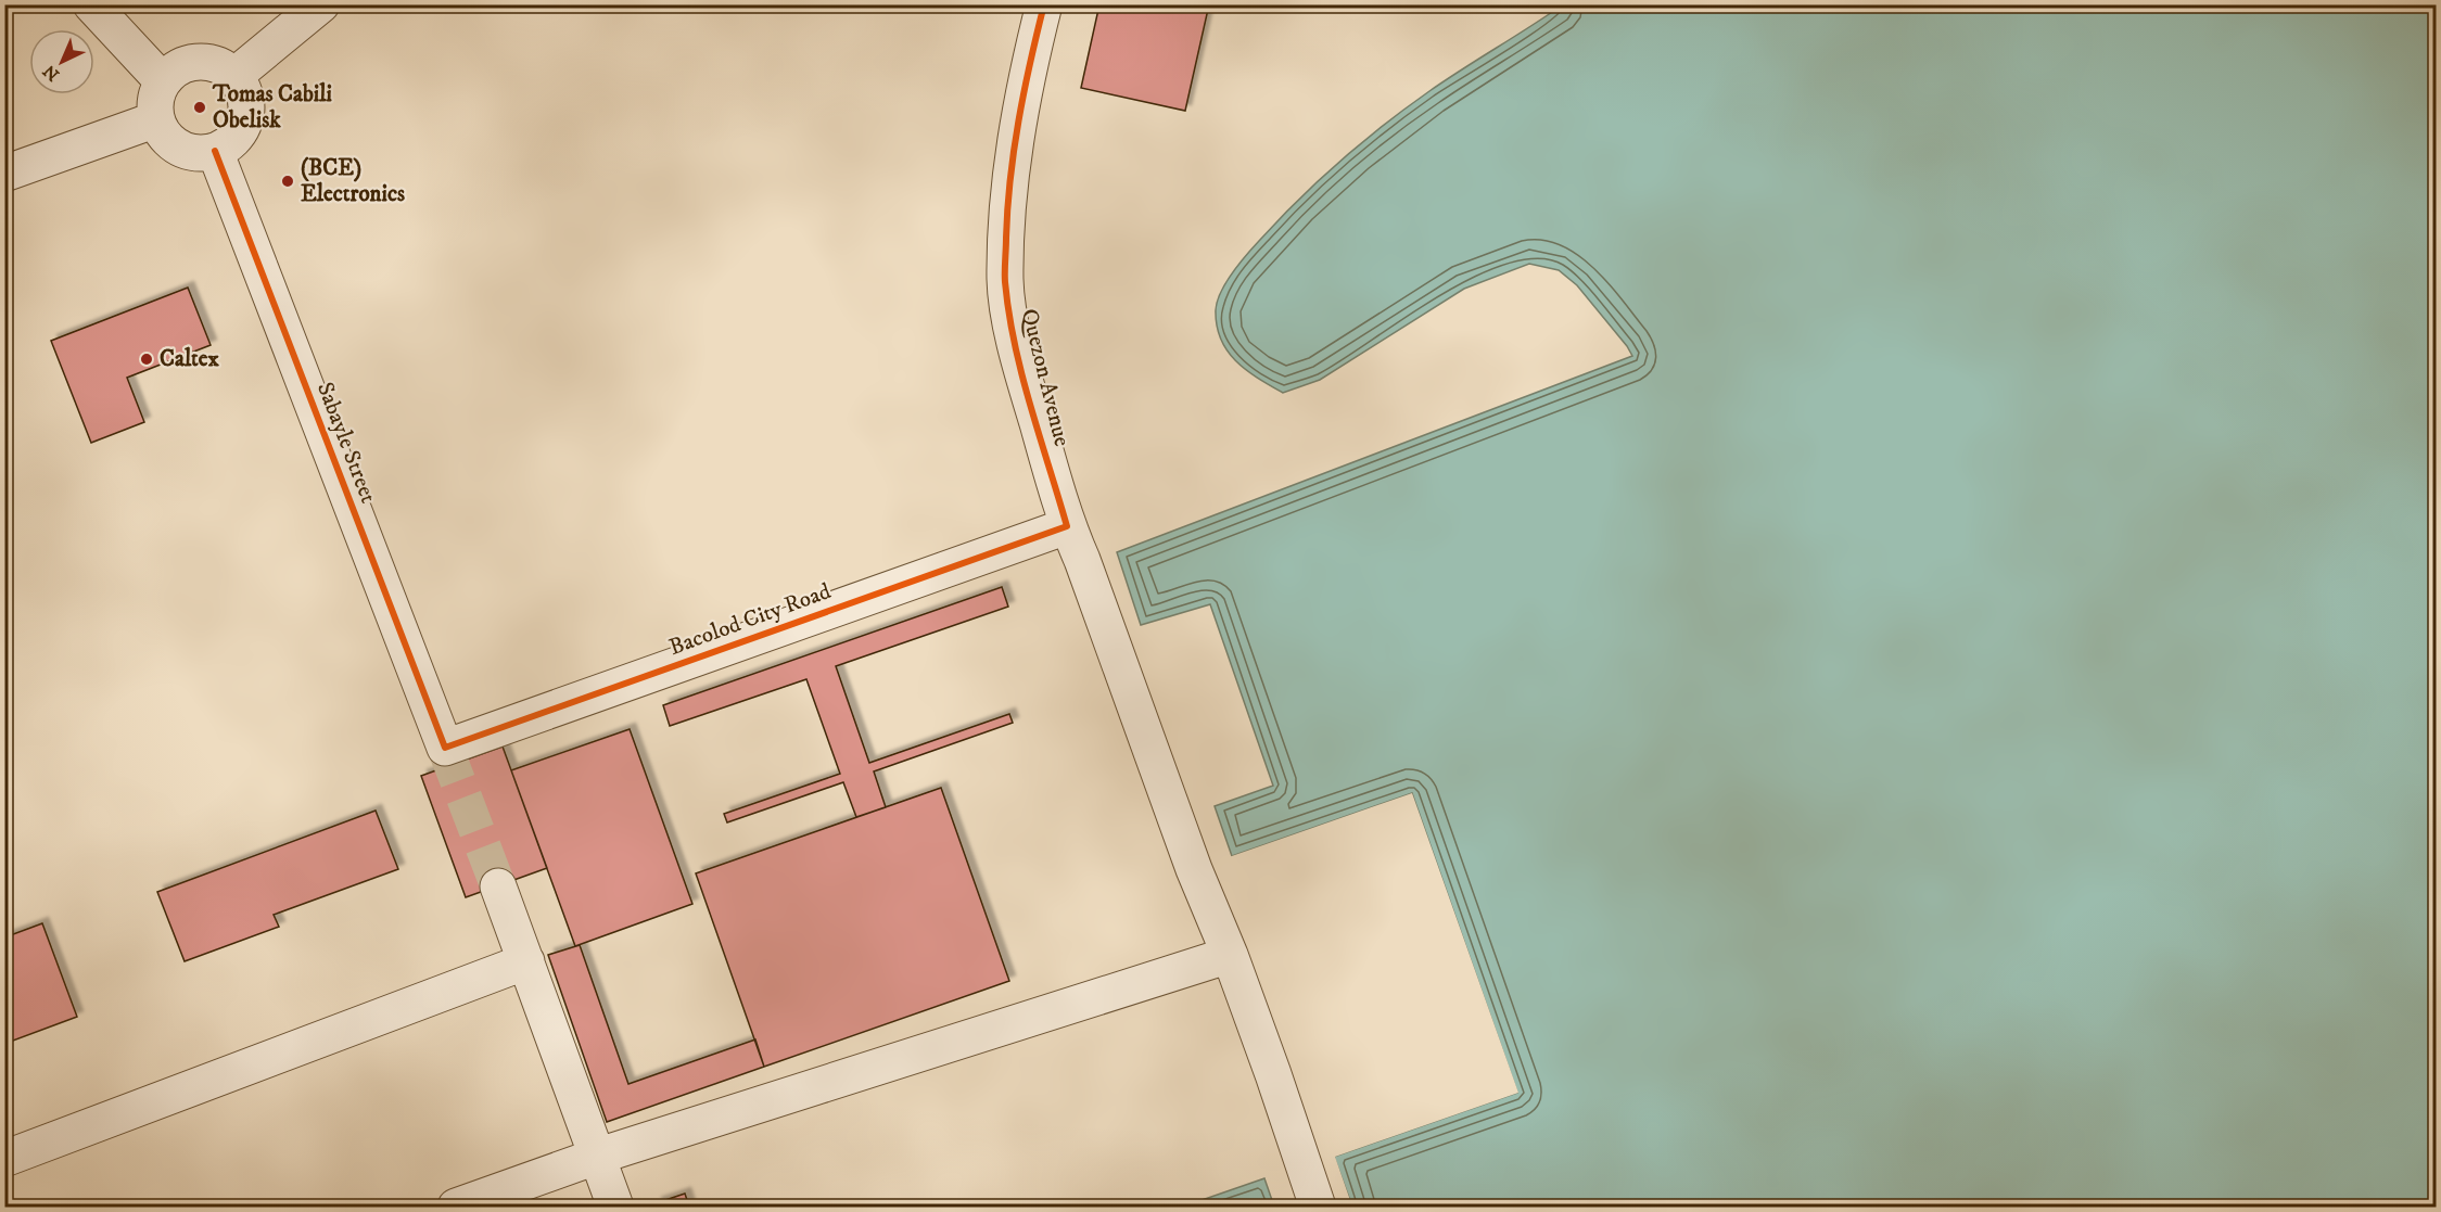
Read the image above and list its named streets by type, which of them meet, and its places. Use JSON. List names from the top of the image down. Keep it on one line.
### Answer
{"streets":{"street":["Quezon Avenue","Sabayle Street","Bacolod City Road"]},"crossings":[["Quezon Avenue","Bacolod City Road"],["Sabayle Street","Bacolod City Road"]],"places":["Tomas Cabili Obelisk","(BCE) Electronics","Caltex"],"north":"bottom left"}
